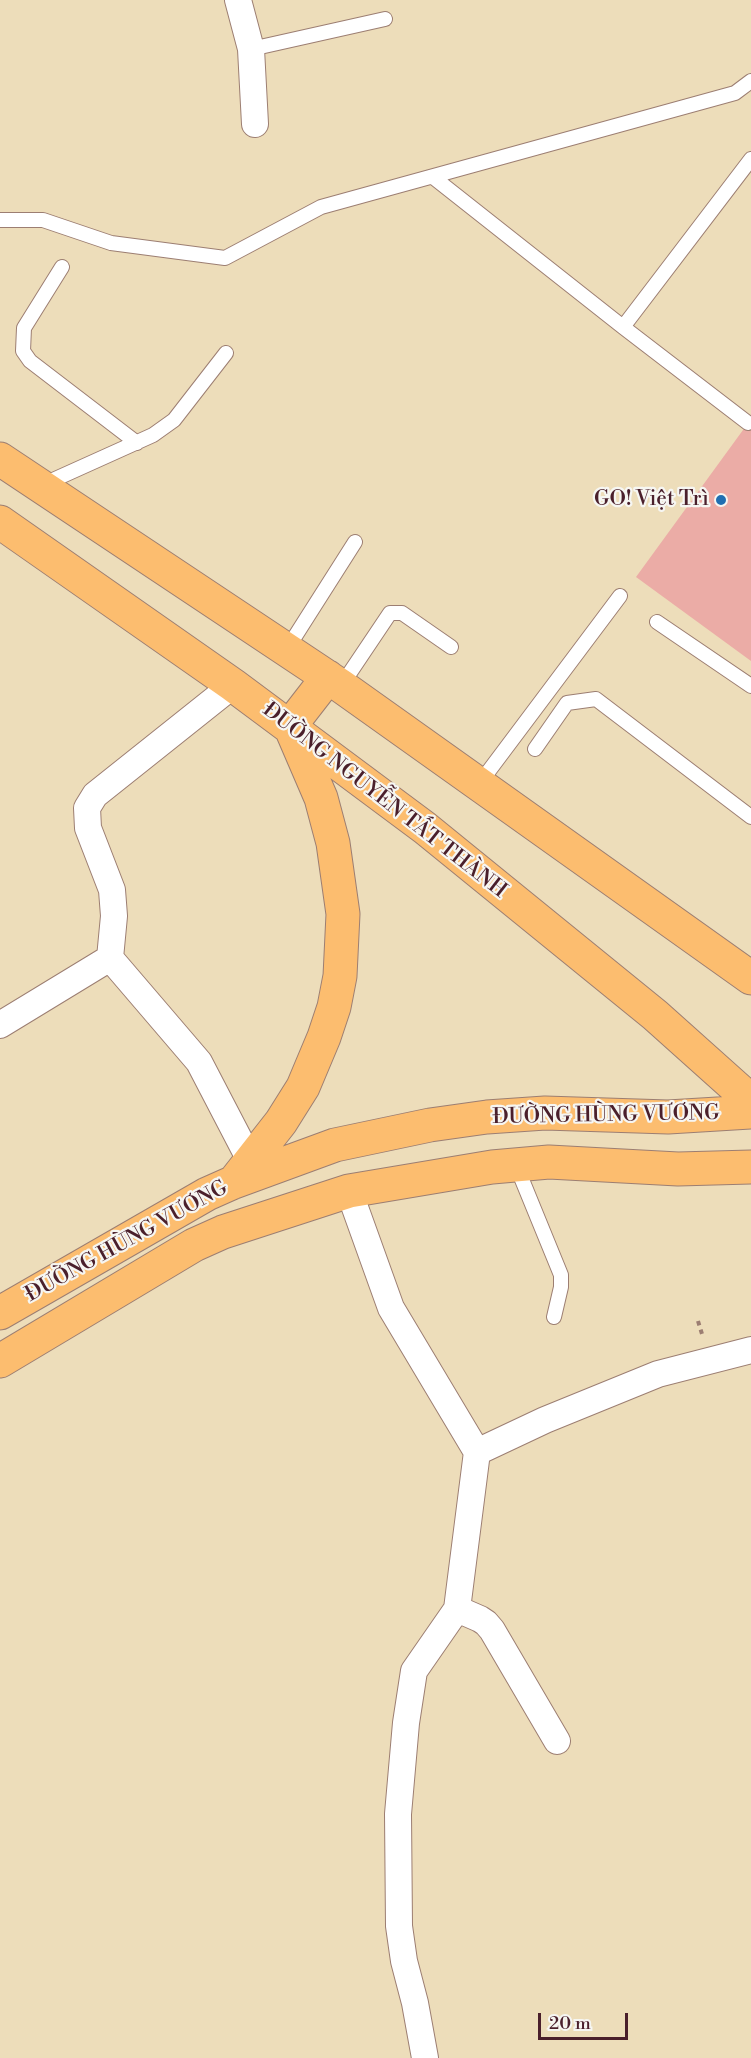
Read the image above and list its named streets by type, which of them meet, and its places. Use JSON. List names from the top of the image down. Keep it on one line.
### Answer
{"streets":{"main road":["ĐƯỜNG NGUYỄN TẤT THÀNH","ĐƯỜNG HÙNG VƯƠNG"]},"places":["GO! Việt Trì"],"scale_bar":"20 m"}
